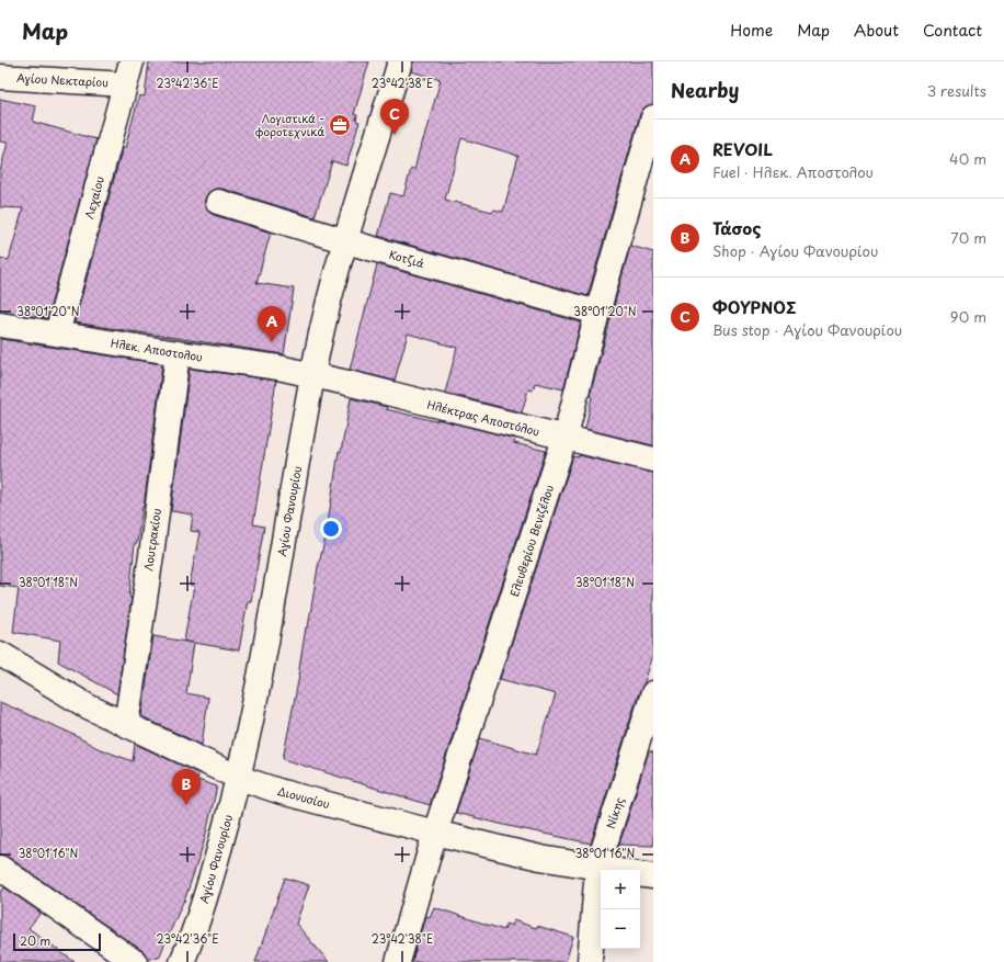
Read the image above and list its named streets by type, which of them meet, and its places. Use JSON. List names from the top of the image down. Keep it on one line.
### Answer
{"streets":{"street":["Αγίου Νεκταρίου","Λεχαίου","Κοτζιά","Ηλεκ. Αποστολου","Ηλέκτρας Αποστόλου","Αγίου Φανουρίου","Λουτρακίου","Ελευθερίου Βενιζέλου","Διονυσίου","Νίκης"]},"crossings":[["Αγίου Νεκταρίου","Λεχαίου"],["Λεχαίου","Ηλεκ. Αποστολου"],["Κοτζιά","Αγίου Φανουρίου"],["Κοτζιά","Ελευθερίου Βενιζέλου"],["Ηλεκ. Αποστολου","Ηλέκτρας Αποστόλου"],["Ηλεκ. Αποστολου","Αγίου Φανουρίου"],["Ηλεκ. Αποστολου","Λουτρακίου"],["Ηλέκτρας Αποστόλου","Αγίου Φανουρίου"],["Ηλέκτρας Αποστόλου","Ελευθερίου Βενιζέλου"],["Αγίου Φανουρίου","Διονυσίου"],["Λουτρακίου","Διονυσίου"],["Ελευθερίου Βενιζέλου","Διονυσίου"],["Διονυσίου","Νίκης"]],"places":{"office":["Λογιστικά - φοροτεχνικά"]},"scale_bar":"20 m","page":{"header":"Map","nav":["Home","Map","About","Contact"],"heading":["Nearby","3 results"],"pins":["C","A","B"],"list":[{"mark":"A","name":"REVOIL","note":"Fuel · Ηλεκ. Αποστολου","value":"40 m"},{"mark":"B","name":"Τάσος","note":"Shop · Αγίου Φανουρίου","value":"70 m"},{"mark":"C","name":"ΦΟΥΡΝΟΣ","note":"Bus stop · Αγίου Φανουρίου","value":"90 m"}],"map_buttons":["+","−"],"scale":"20 m"},"coordinates":["23°42'36\"E","23°42'38\"E","38°01'20\"N","38°01'18\"N","38°01'16\"N"]}
